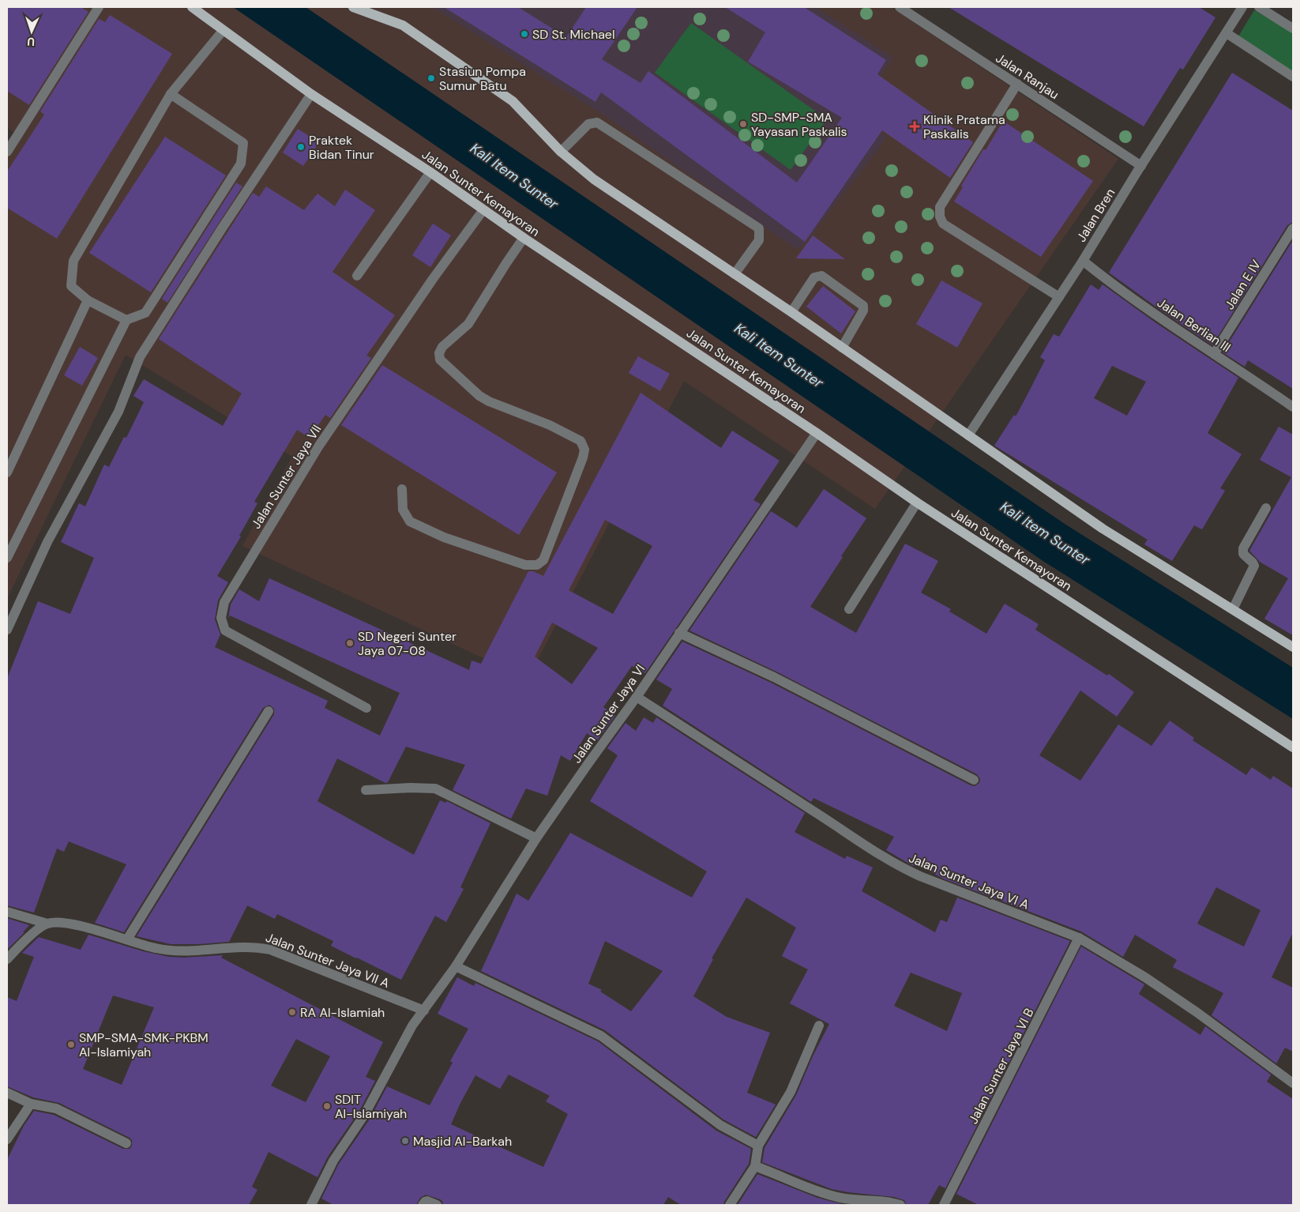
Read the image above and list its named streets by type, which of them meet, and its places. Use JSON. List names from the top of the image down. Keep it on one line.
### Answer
{"streets":{"main road":["Jalan Sunter Kemayoran"],"street":["Jalan Ranjau","Jalan Bren","Jalan E IV","Jalan Berlian III","Jalan Sunter Jaya VII","Jalan Sunter Jaya VI","Jalan Sunter Jaya VI A","Jalan Sunter Jaya VII A","Jalan Sunter Jaya VI B"]},"crossings":[["Jalan Ranjau","Jalan Bren"],["Jalan Sunter Kemayoran","Jalan Sunter Jaya VII"],["Jalan Sunter Kemayoran","Jalan Sunter Jaya VI"],["Jalan Bren","Jalan Berlian III"],["Jalan E IV","Jalan Berlian III"],["Jalan Sunter Jaya VI","Jalan Sunter Jaya VI A"],["Jalan Sunter Jaya VI","Jalan Sunter Jaya VII A"],["Jalan Sunter Jaya VI A","Jalan Sunter Jaya VI B"]],"water":["Kali Item Sunter"],"places":{"other":["SD St. Michael","Stasiun Pompa Sumur Batu","SD-SMP-SMA Yayasan Paskalis","Praktek Bidan Tinur","SD Negeri Sunter Jaya 07-08","RA Al-Islamiah","SMP-SMA-SMK-PKBM Al-Islamiyah","SDIT Al-Islamiyah","Masjid Al-Barkah"],"health":["Klinik Pratama Paskalis"]},"north":"bottom"}
